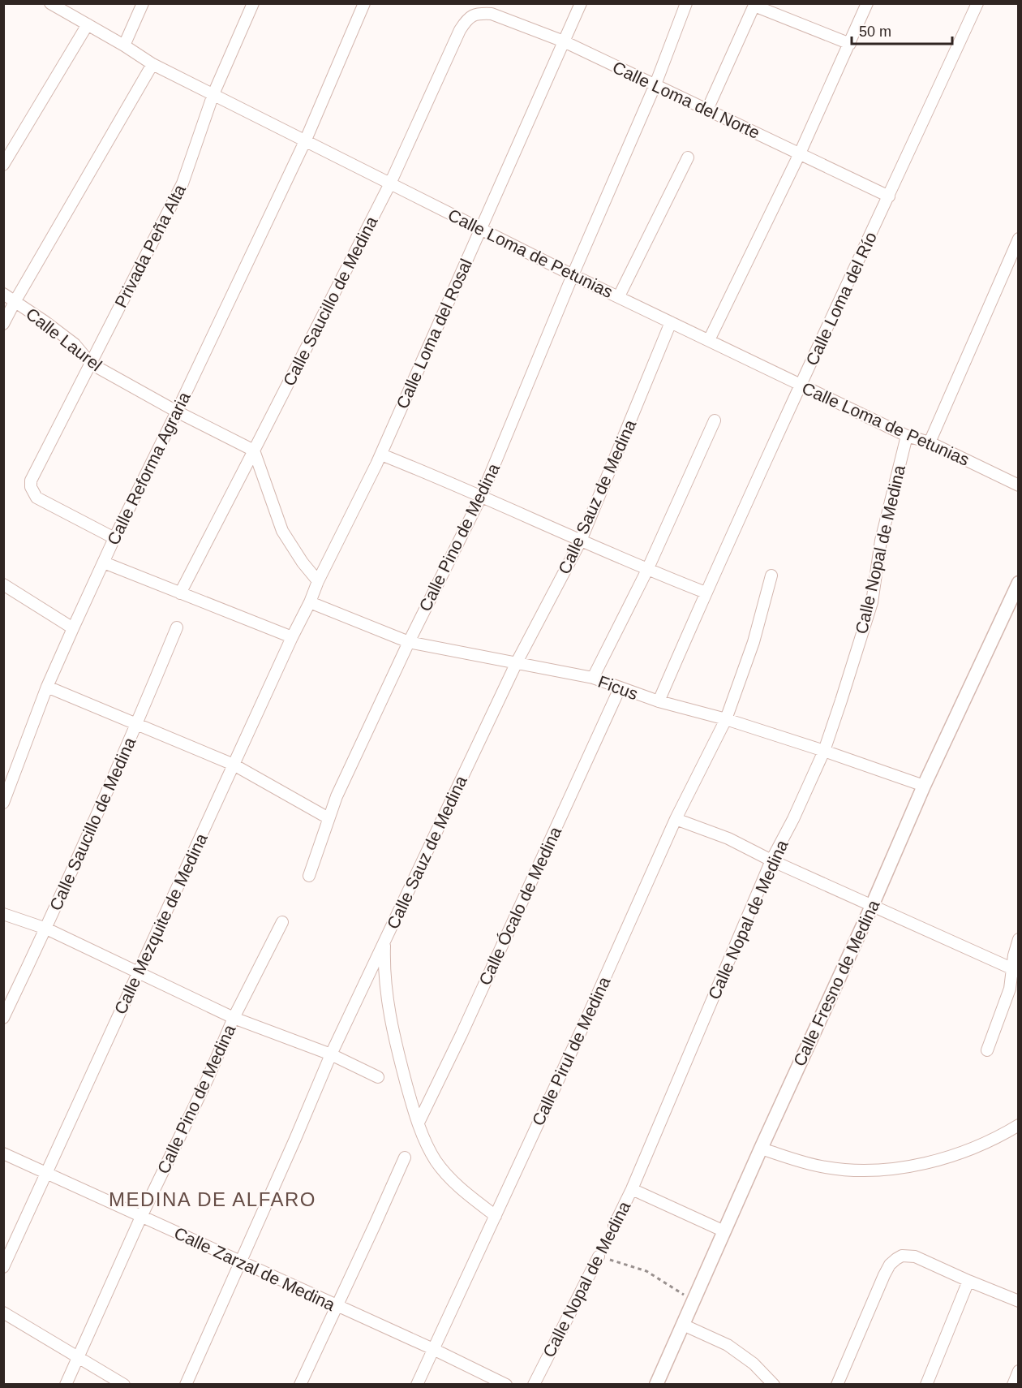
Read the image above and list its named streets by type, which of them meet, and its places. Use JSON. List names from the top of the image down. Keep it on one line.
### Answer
{"streets":{"street":["Calle Loma del Norte","Privada Peña Alta","Calle Loma de Petunias","Calle Loma del Río","Calle Saucillo de Medina","Calle Loma del Rosal","Calle Laurel","Calle Reforma Agraria","Calle Sauz de Medina","Calle Pino de Medina","Calle Nopal de Medina","Ficus","Calle Ócalo de Medina","Calle Mezquite de Medina","Calle Fresno de Medina","Calle Pirul de Medina","Calle Zarzal de Medina"]},"crossings":[["Calle Loma del Norte","Calle Loma del Río"],["Calle Loma del Norte","Calle Saucillo de Medina"],["Calle Loma del Norte","Calle Loma del Rosal"],["Calle Loma del Norte","Calle Pino de Medina"],["Privada Peña Alta","Calle Loma de Petunias"],["Privada Peña Alta","Calle Laurel"],["Privada Peña Alta","Calle Reforma Agraria"],["Calle Loma de Petunias","Calle Loma del Río"],["Calle Loma de Petunias","Calle Saucillo de Medina"],["Calle Loma de Petunias","Calle Loma del Rosal"],["Calle Loma de Petunias","Calle Reforma Agraria"],["Calle Loma de Petunias","Calle Sauz de Medina"],["Calle Loma de Petunias","Calle Pino de Medina"],["Calle Loma de Petunias","Calle Nopal de Medina"],["Calle Loma del Río","Ficus"],["Calle Saucillo de Medina","Calle Laurel"],["Calle Loma del Rosal","Calle Mezquite de Medina"],["Calle Laurel","Calle Reforma Agraria"],["Calle Sauz de Medina","Ficus"],["Calle Sauz de Medina","Calle Zarzal de Medina"],["Calle Pino de Medina","Ficus"],["Calle Pino de Medina","Calle Zarzal de Medina"],["Calle Nopal de Medina","Ficus"],["Ficus","Calle Ócalo de Medina"],["Ficus","Calle Mezquite de Medina"],["Ficus","Calle Fresno de Medina"],["Ficus","Calle Pirul de Medina"],["Calle Mezquite de Medina","Calle Zarzal de Medina"],["Calle Pirul de Medina","Calle Zarzal de Medina"]],"districts":["MEDINA DE ALFARO"],"scale_bar":"50 m"}
